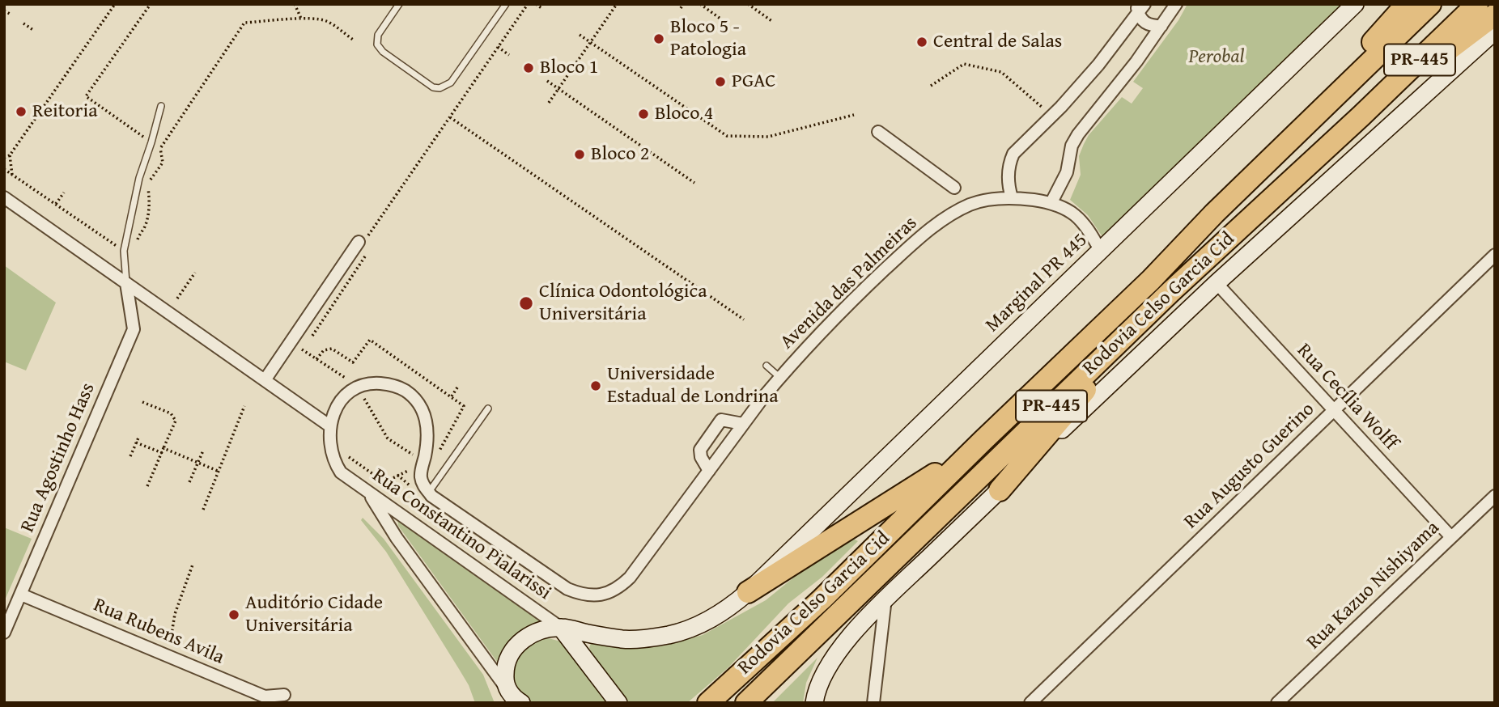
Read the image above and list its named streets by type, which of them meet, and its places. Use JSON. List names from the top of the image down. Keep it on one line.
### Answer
{"streets":{"highway":["PR-445","Rodovia Celso Garcia Cid"],"street":["Avenida das Palmeiras","Marginal PR 445","Rua Cecília Wolff","Rua Agostinho Hass","Rua Augusto Guerino","Rua Constantino Pialarissi","Rua Kazuo Nishiyama","Rua Rubens Avila"]},"crossings":[["PR-445","Rua Cecília Wolff"],["Marginal PR 445","Rua Constantino Pialarissi"],["Rua Cecília Wolff","Rua Augusto Guerino"],["Rua Cecília Wolff","Rua Kazuo Nishiyama"],["Rua Agostinho Hass","Rua Rubens Avila"]],"parks":["Perobal"],"places":["Bloco 5 - Patologia","Central de Salas","Bloco 1","PGAC","Reitoria","Bloco 4","Bloco 2","Clínica Odontológica Universitária","Universidade Estadual de Londrina","Auditório Cidade Universitária"]}
